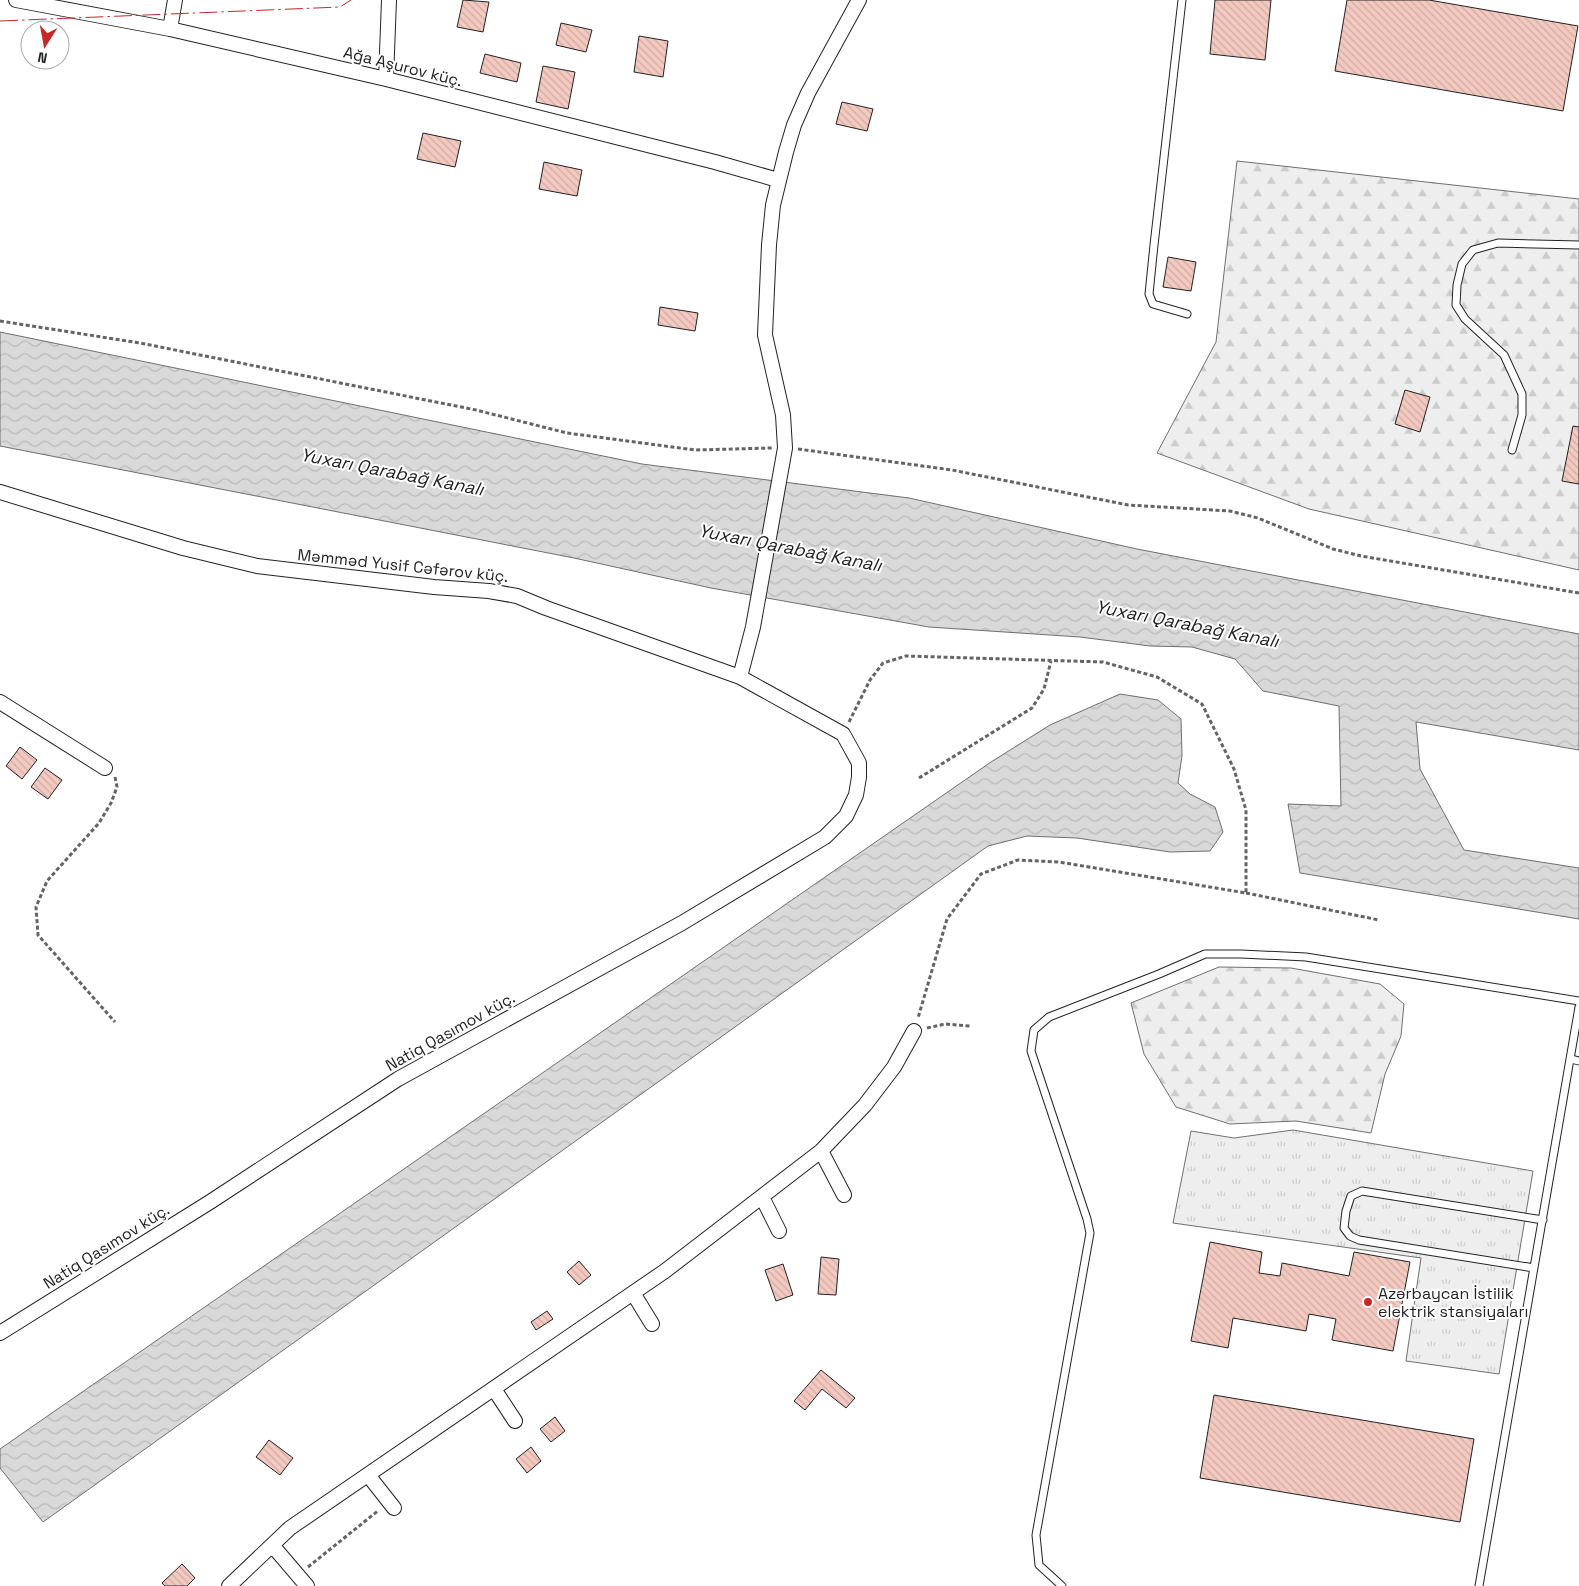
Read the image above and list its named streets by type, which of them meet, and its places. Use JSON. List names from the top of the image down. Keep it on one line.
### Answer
{"streets":{"street":["Ağa Aşurov küç.","Məmməd Yusif Cəfərov küç.","Natiq Qasımov küç."]},"crossings":[["Məmməd Yusif Cəfərov küç.","Natiq Qasımov küç."]],"water":["Yuxarı Qarabağ Kanalı"],"places":["Azərbaycan İstilik elektrik stansiyaları"],"north":"bottom"}
